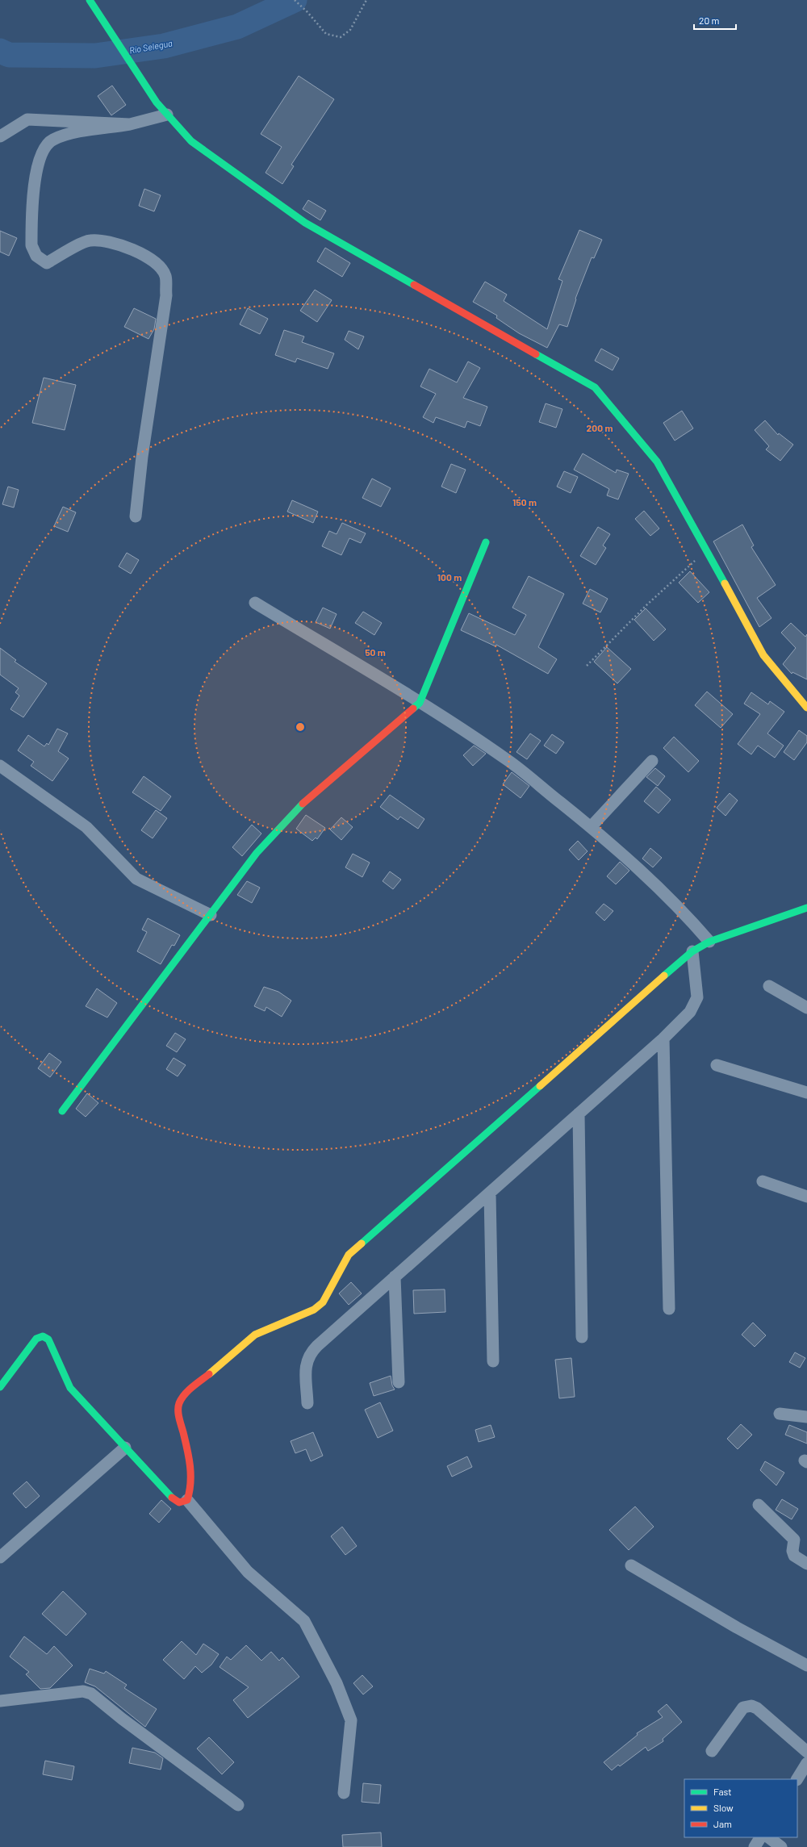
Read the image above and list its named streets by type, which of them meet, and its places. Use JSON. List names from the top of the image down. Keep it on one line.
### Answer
{"water":["Río Selegua"],"legend":["Fast","Slow","Jam"],"scale_bar":"20 m","rings":["200 m","150 m","100 m","50 m"]}
